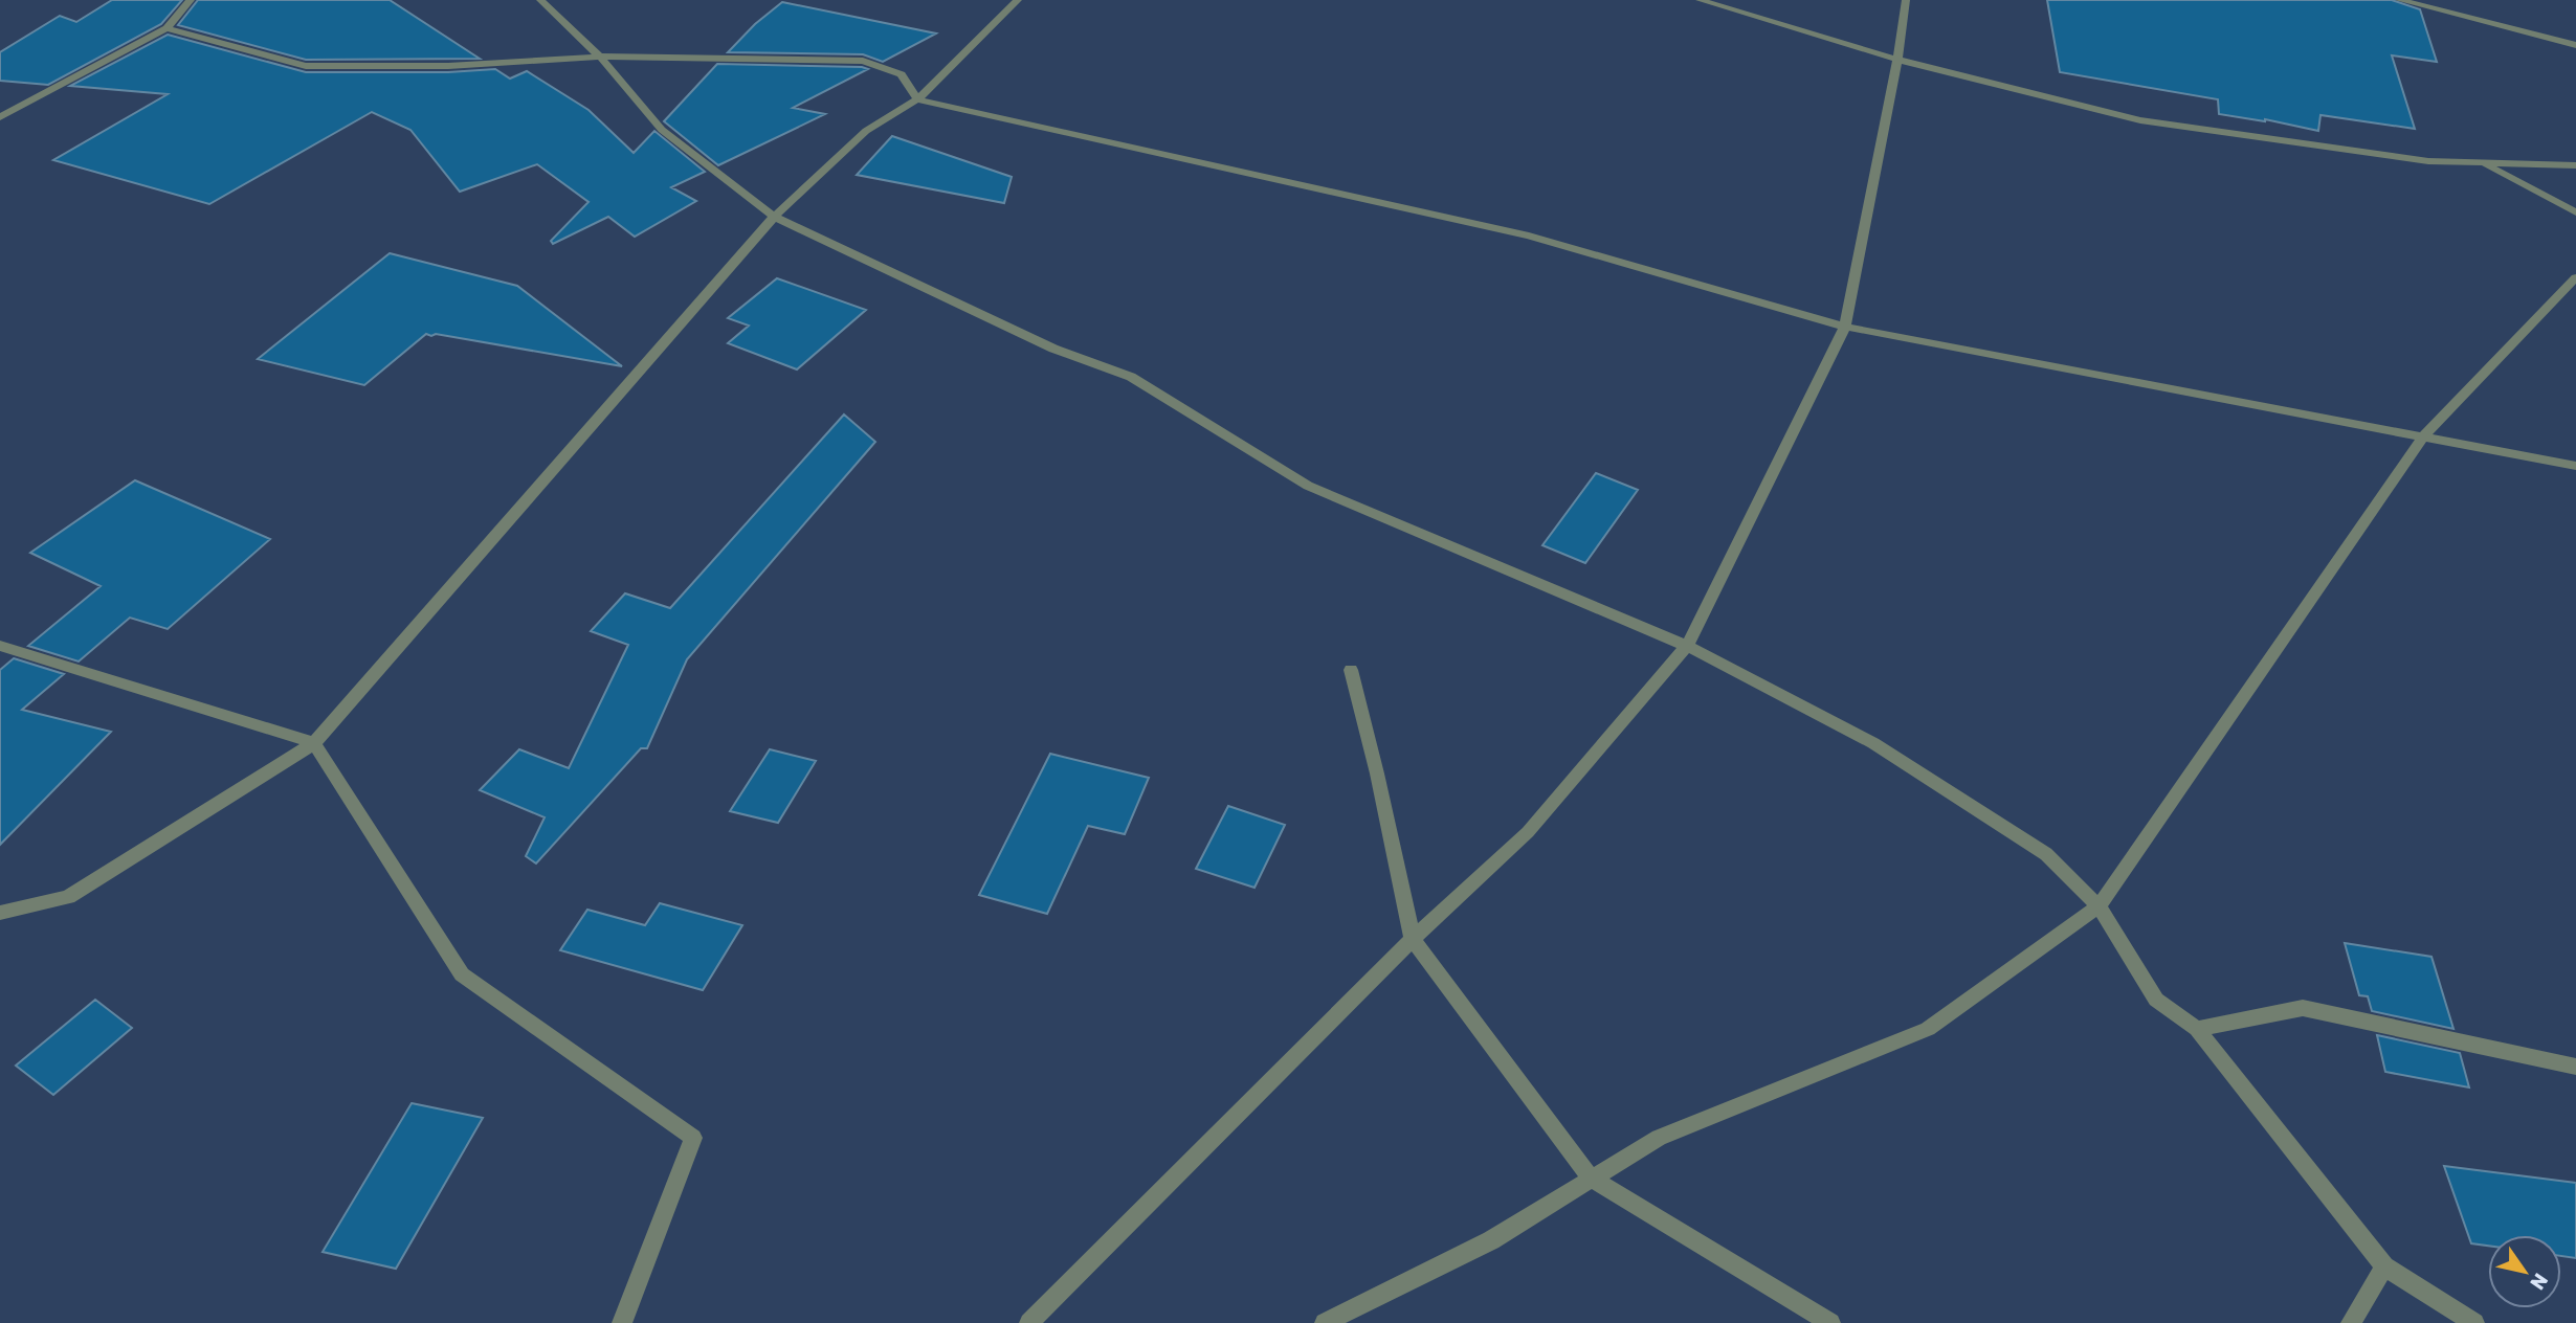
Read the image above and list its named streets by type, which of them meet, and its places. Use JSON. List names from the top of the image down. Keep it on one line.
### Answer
{"north":"bottom right"}
